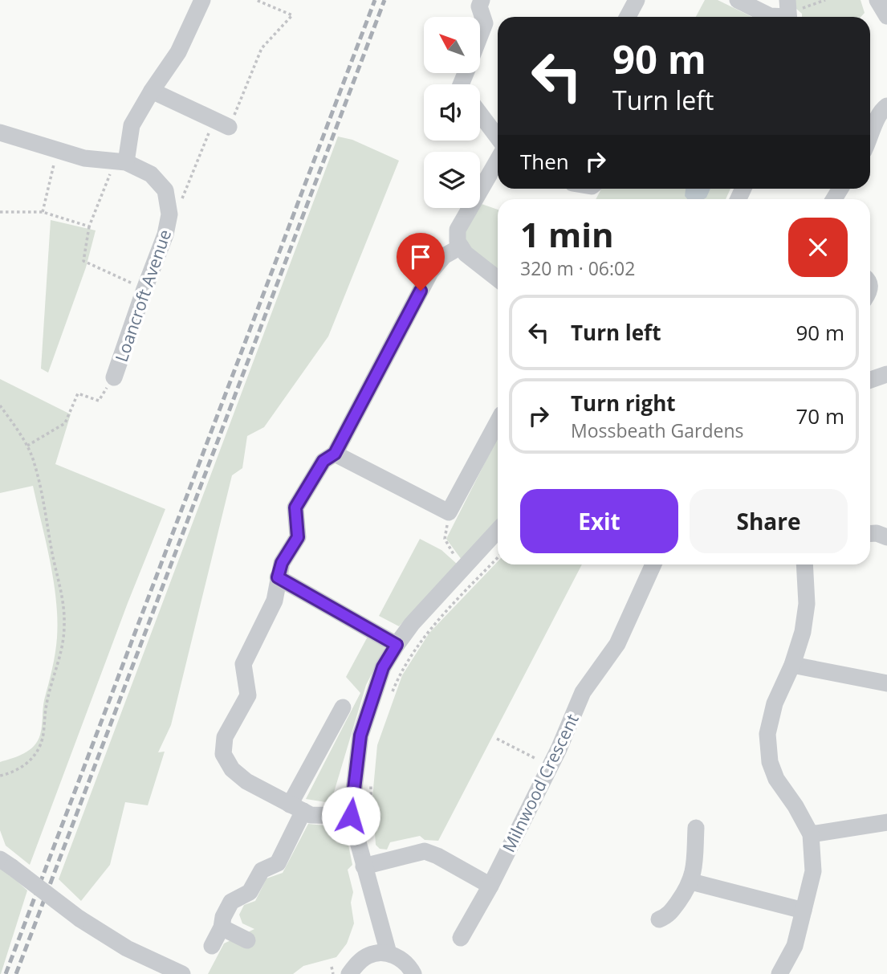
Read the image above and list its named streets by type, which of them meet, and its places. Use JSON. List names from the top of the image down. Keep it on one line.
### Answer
{"streets":{"street":["Loancroft Avenue","Milnwood Crescent"]},"north":"top left","page":{"turn":["90 m","Turn left"],"then":"Then","heading":["1 min","320 m · 06:02"],"list":[{"name":"Turn left","value":"90 m"},{"name":"Turn right","note":"Mossbeath Gardens","value":"70 m"}],"buttons":["Exit","Share"]}}
